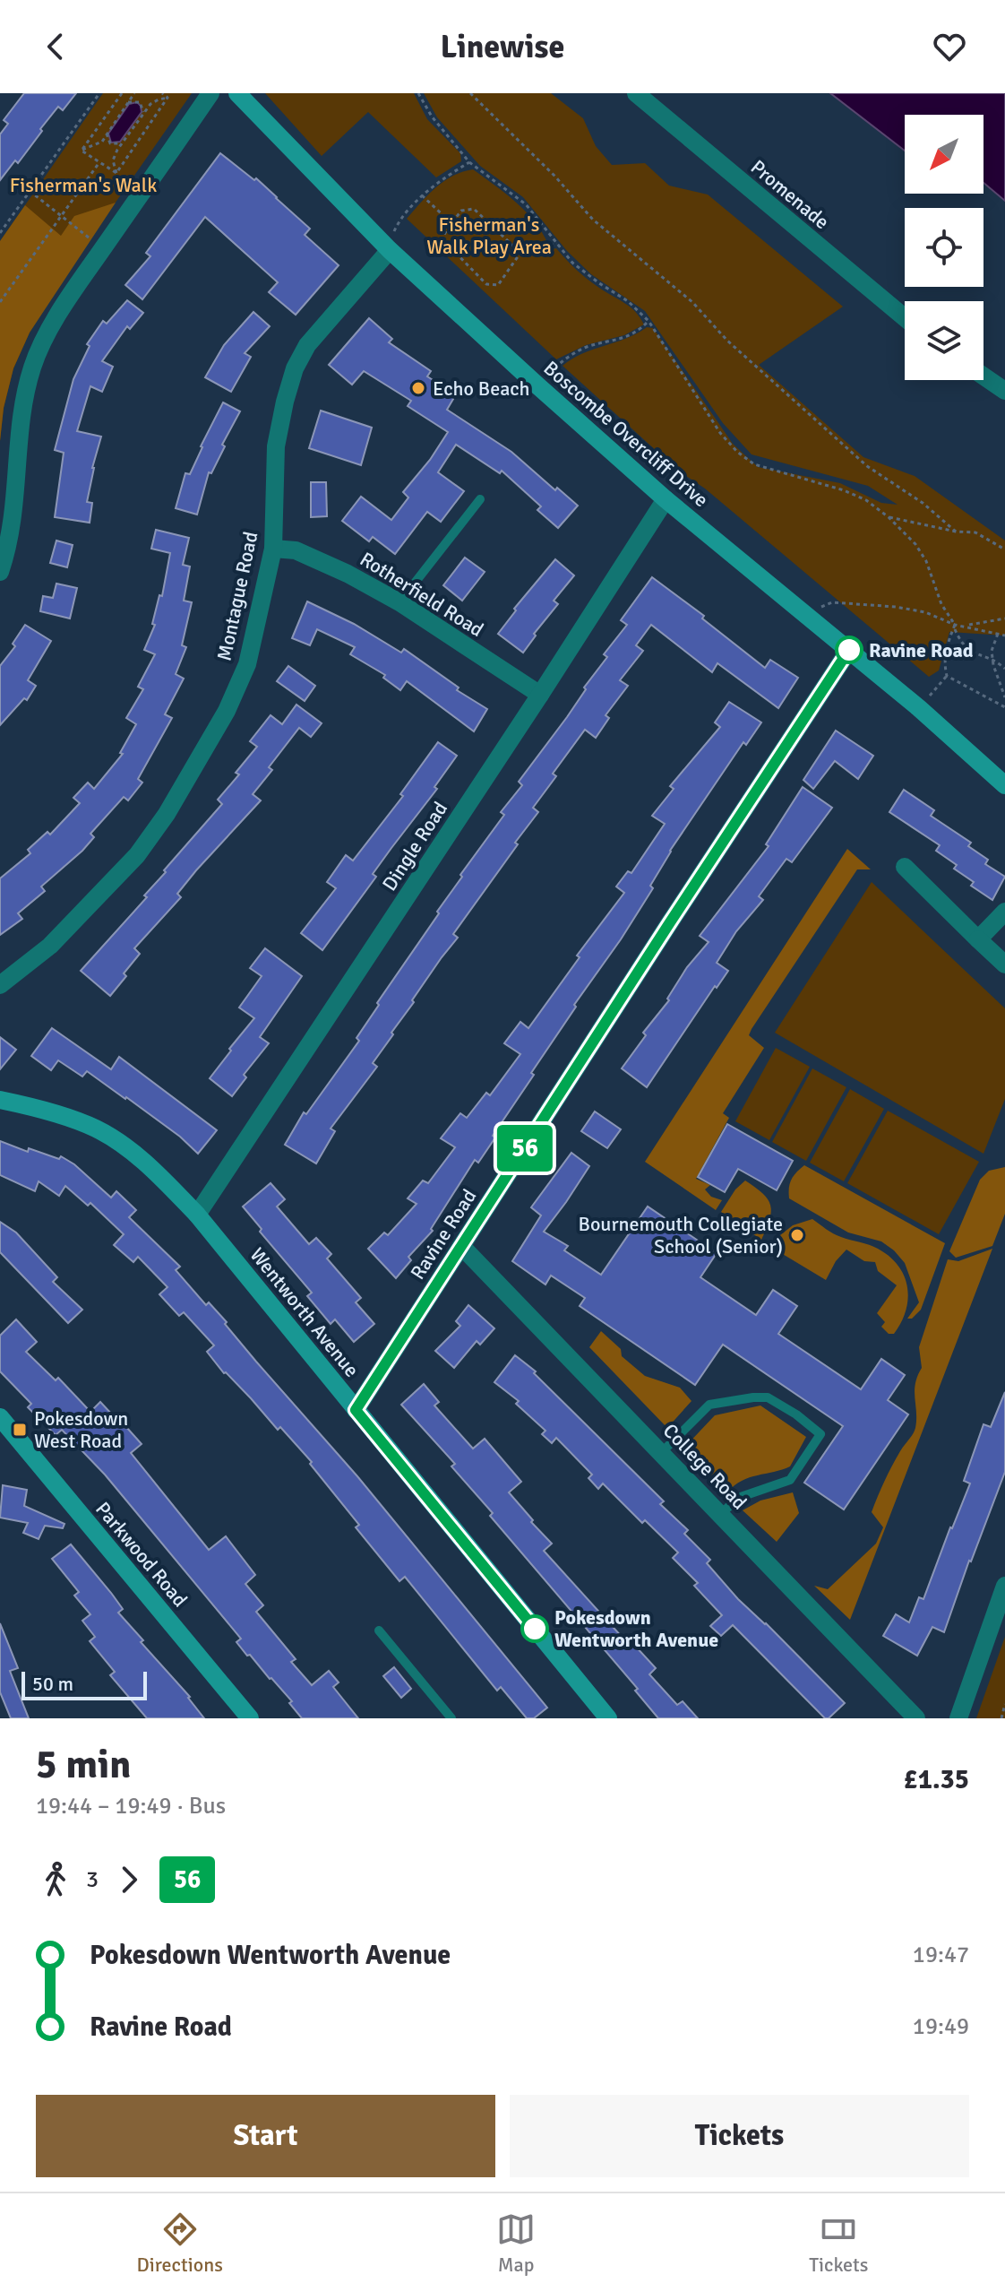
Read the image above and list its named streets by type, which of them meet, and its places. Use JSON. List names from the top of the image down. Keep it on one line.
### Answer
{"streets":{"street":["Promenade","Boscombe Overcliff Drive","Rotherfield Road","Montague Road","Dingle Road","Ravine Road","Wentworth Avenue","College Road","Parkwood Road"]},"crossings":[["Boscombe Overcliff Drive","Montague Road"],["Boscombe Overcliff Drive","Dingle Road"],["Boscombe Overcliff Drive","Ravine Road"],["Rotherfield Road","Montague Road"],["Rotherfield Road","Dingle Road"],["Dingle Road","Wentworth Avenue"],["Ravine Road","Wentworth Avenue"],["Ravine Road","College Road"]],"parks":["Fisherman's Walk","Fisherman's Walk Play Area"],"places":{"other":["Echo Beach","Ravine Road","Bournemouth Collegiate School (Senior)","Pokesdown Wentworth Avenue"],"transit":["Pokesdown West Road"]},"lines":["bus line 56"],"scale_bar":"50 m","north":"bottom left","page":{"header":"Linewise","on_map":"56","scale":"50 m","heading":["5 min","19:44 – 19:49 · Bus","£1.35"],"legs":["3","56"],"list":[{"name":"Pokesdown Wentworth Avenue","value":"19:47"},{"name":"Ravine Road","value":"19:49"}],"buttons":["Start","Tickets"],"tabs":["Directions","Map","Tickets"]}}
